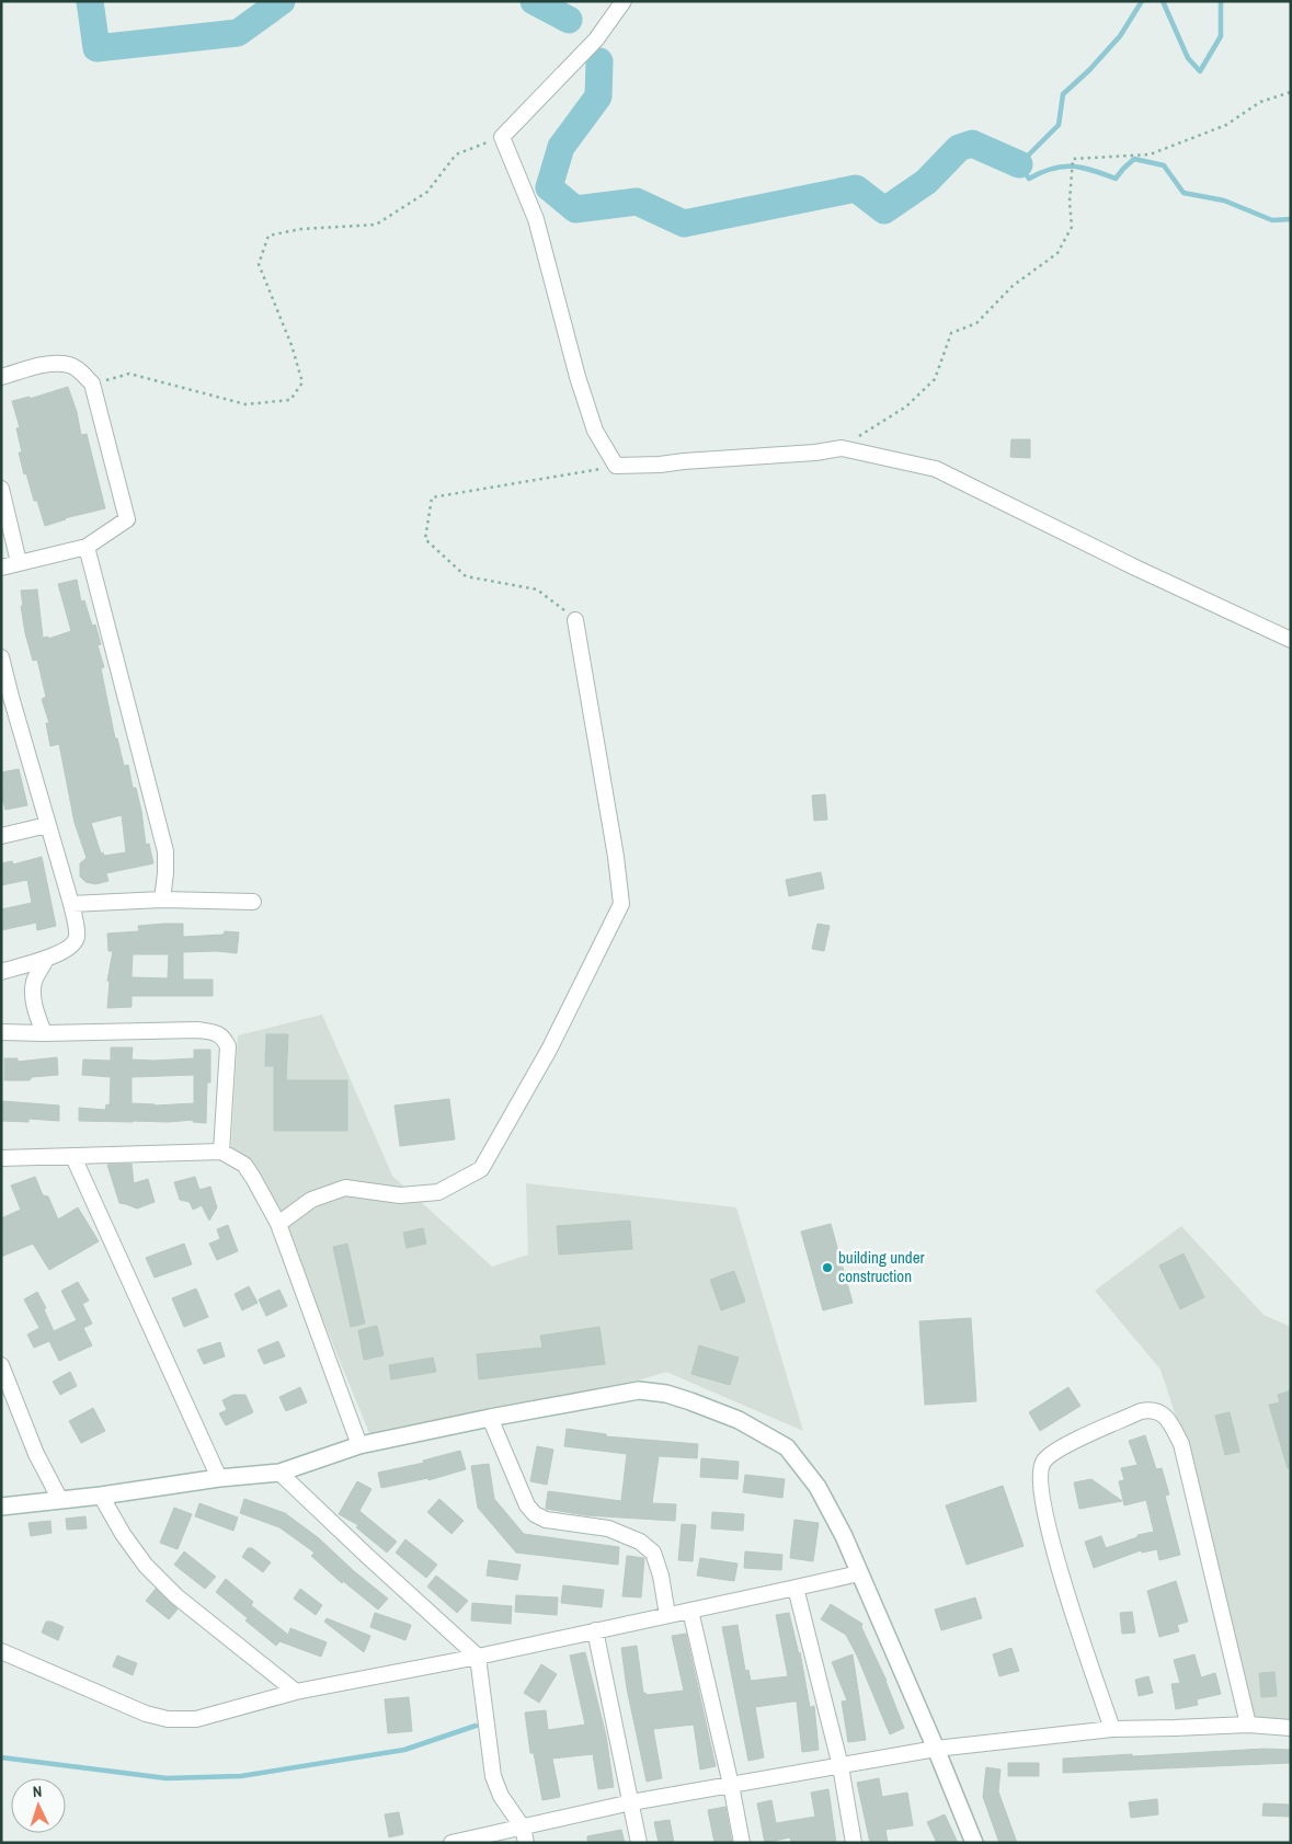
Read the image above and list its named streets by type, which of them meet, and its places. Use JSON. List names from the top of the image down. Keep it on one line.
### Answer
{"places":["building under construction"],"north":"top"}
